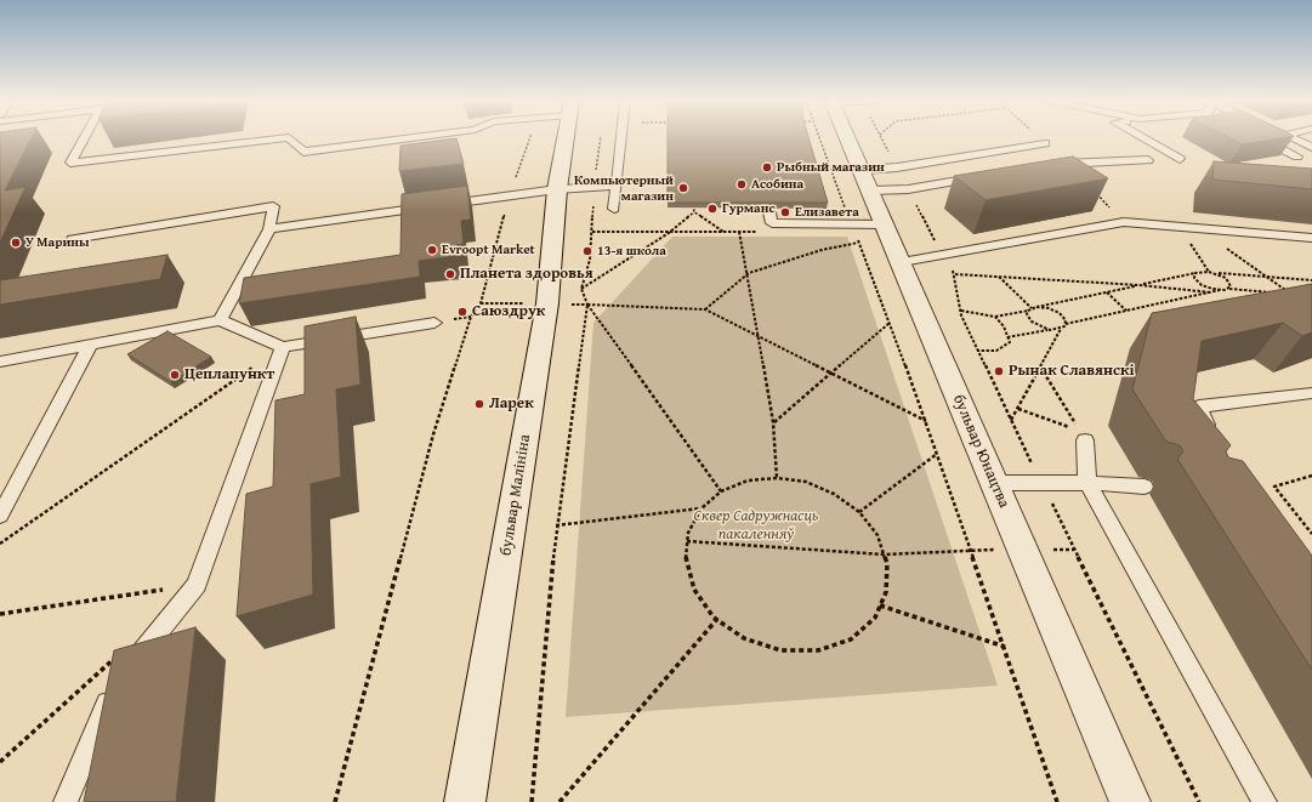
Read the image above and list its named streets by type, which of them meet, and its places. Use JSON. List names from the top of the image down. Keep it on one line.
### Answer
{"streets":{"main road":["бульвар Юнацтва","бульвар Малініна"]},"parks":["Сквер Садружнасць пакаленняў"],"places":["Рыбный магазин","Асобина","Компьютерный магазин","Гурманс","Елизавета","У Марины","Evroopt Market","13-я школа","Планета здоровья","Саюздрук","Рынак Славянскі","Цеплапункт","Ларек"]}
